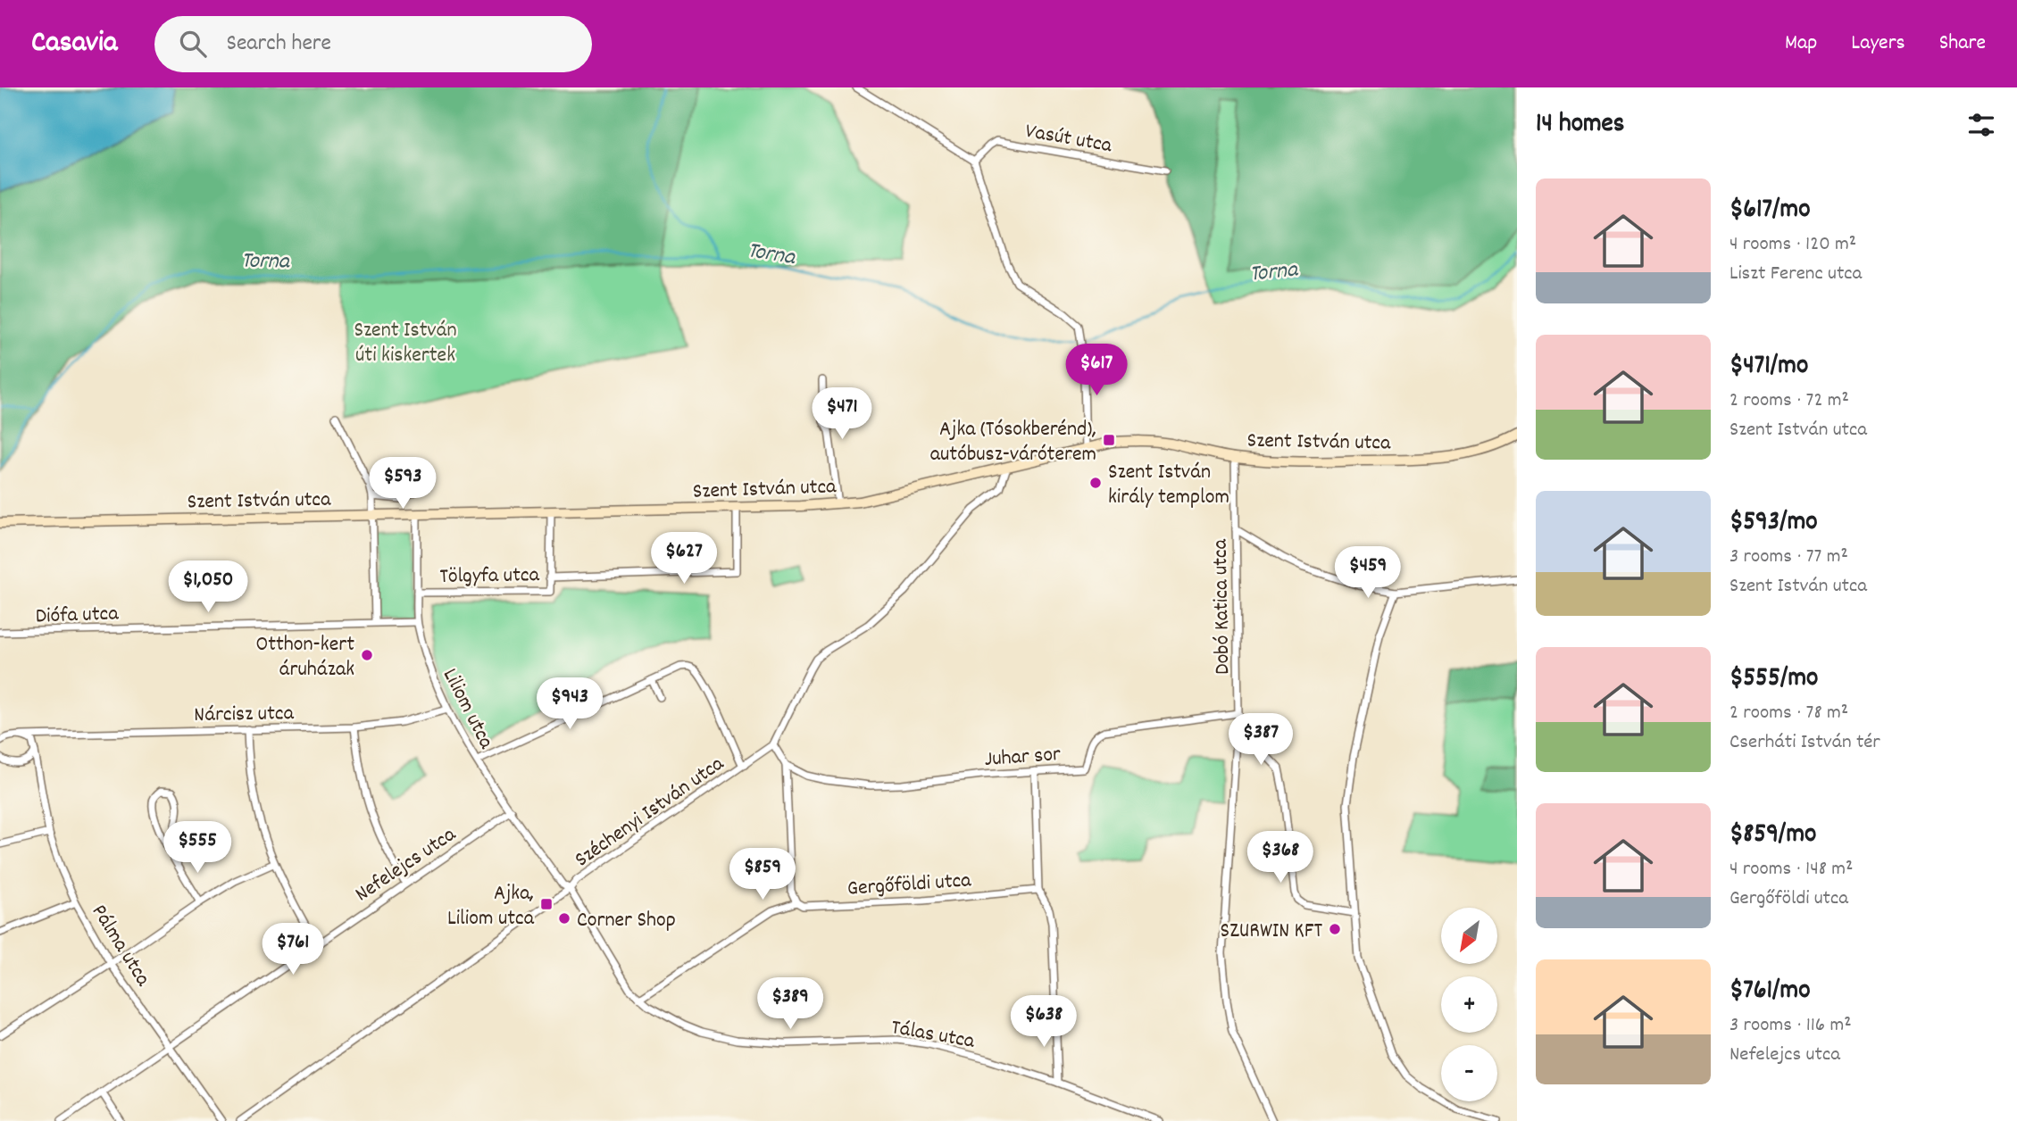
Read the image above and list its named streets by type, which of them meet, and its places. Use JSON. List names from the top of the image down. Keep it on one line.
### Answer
{"streets":{"main road":["Szent István utca"],"street":["Vasút utca","Tölgyfa utca","Dobó Katica utca","Diófa utca","Liliom utca","Nárcisz utca","Juhar sor","Széchenyi István utca","Nefelejcs utca","Gergőföldi utca","Pálma utca","Tálas utca"]},"crossings":[["Szent István utca","Tölgyfa utca"],["Szent István utca","Dobó Katica utca"],["Szent István utca","Liliom utca"],["Szent István utca","Széchenyi István utca"],["Tölgyfa utca","Liliom utca"],["Dobó Katica utca","Juhar sor"],["Diófa utca","Liliom utca"],["Liliom utca","Nárcisz utca"],["Liliom utca","Széchenyi István utca"],["Liliom utca","Nefelejcs utca"],["Liliom utca","Tálas utca"],["Széchenyi István utca","Tálas utca"],["Nefelejcs utca","Pálma utca"]],"water":["Torna"],"parks":["Szent István úti kiskertek"],"places":{"transit":["Ajka (Tósokberénd), autóbusz-váróterem","Ajka, Liliom utca"],"other":["Szent István király templom","Otthon-kert áruházak","Corner Shop","SZURWIN KFT"]},"north":"bottom left","page":{"header":"Casavia","search":"Search here","nav":["Map","Layers","Share"],"heading":"14 homes","list":[{"name":"$617/mo","note":"4 rooms · 120 m² · Liszt Ferenc utca"},{"name":"$471/mo","note":"2 rooms · 72 m² · Szent István utca"},{"name":"$593/mo","note":"3 rooms · 77 m² · Szent István utca"},{"name":"$555/mo","note":"2 rooms · 78 m² · Cserháti István tér"},{"name":"$859/mo","note":"4 rooms · 148 m² · Gergőföldi utca"},{"name":"$761/mo","note":"3 rooms · 116 m² · Nefelejcs utca"}],"price":["$617","$471","$593","$627","$459","$1,050","$943","$387","$555","$368","$859","$761","$389","$638"],"map_buttons":["+","−"]}}
